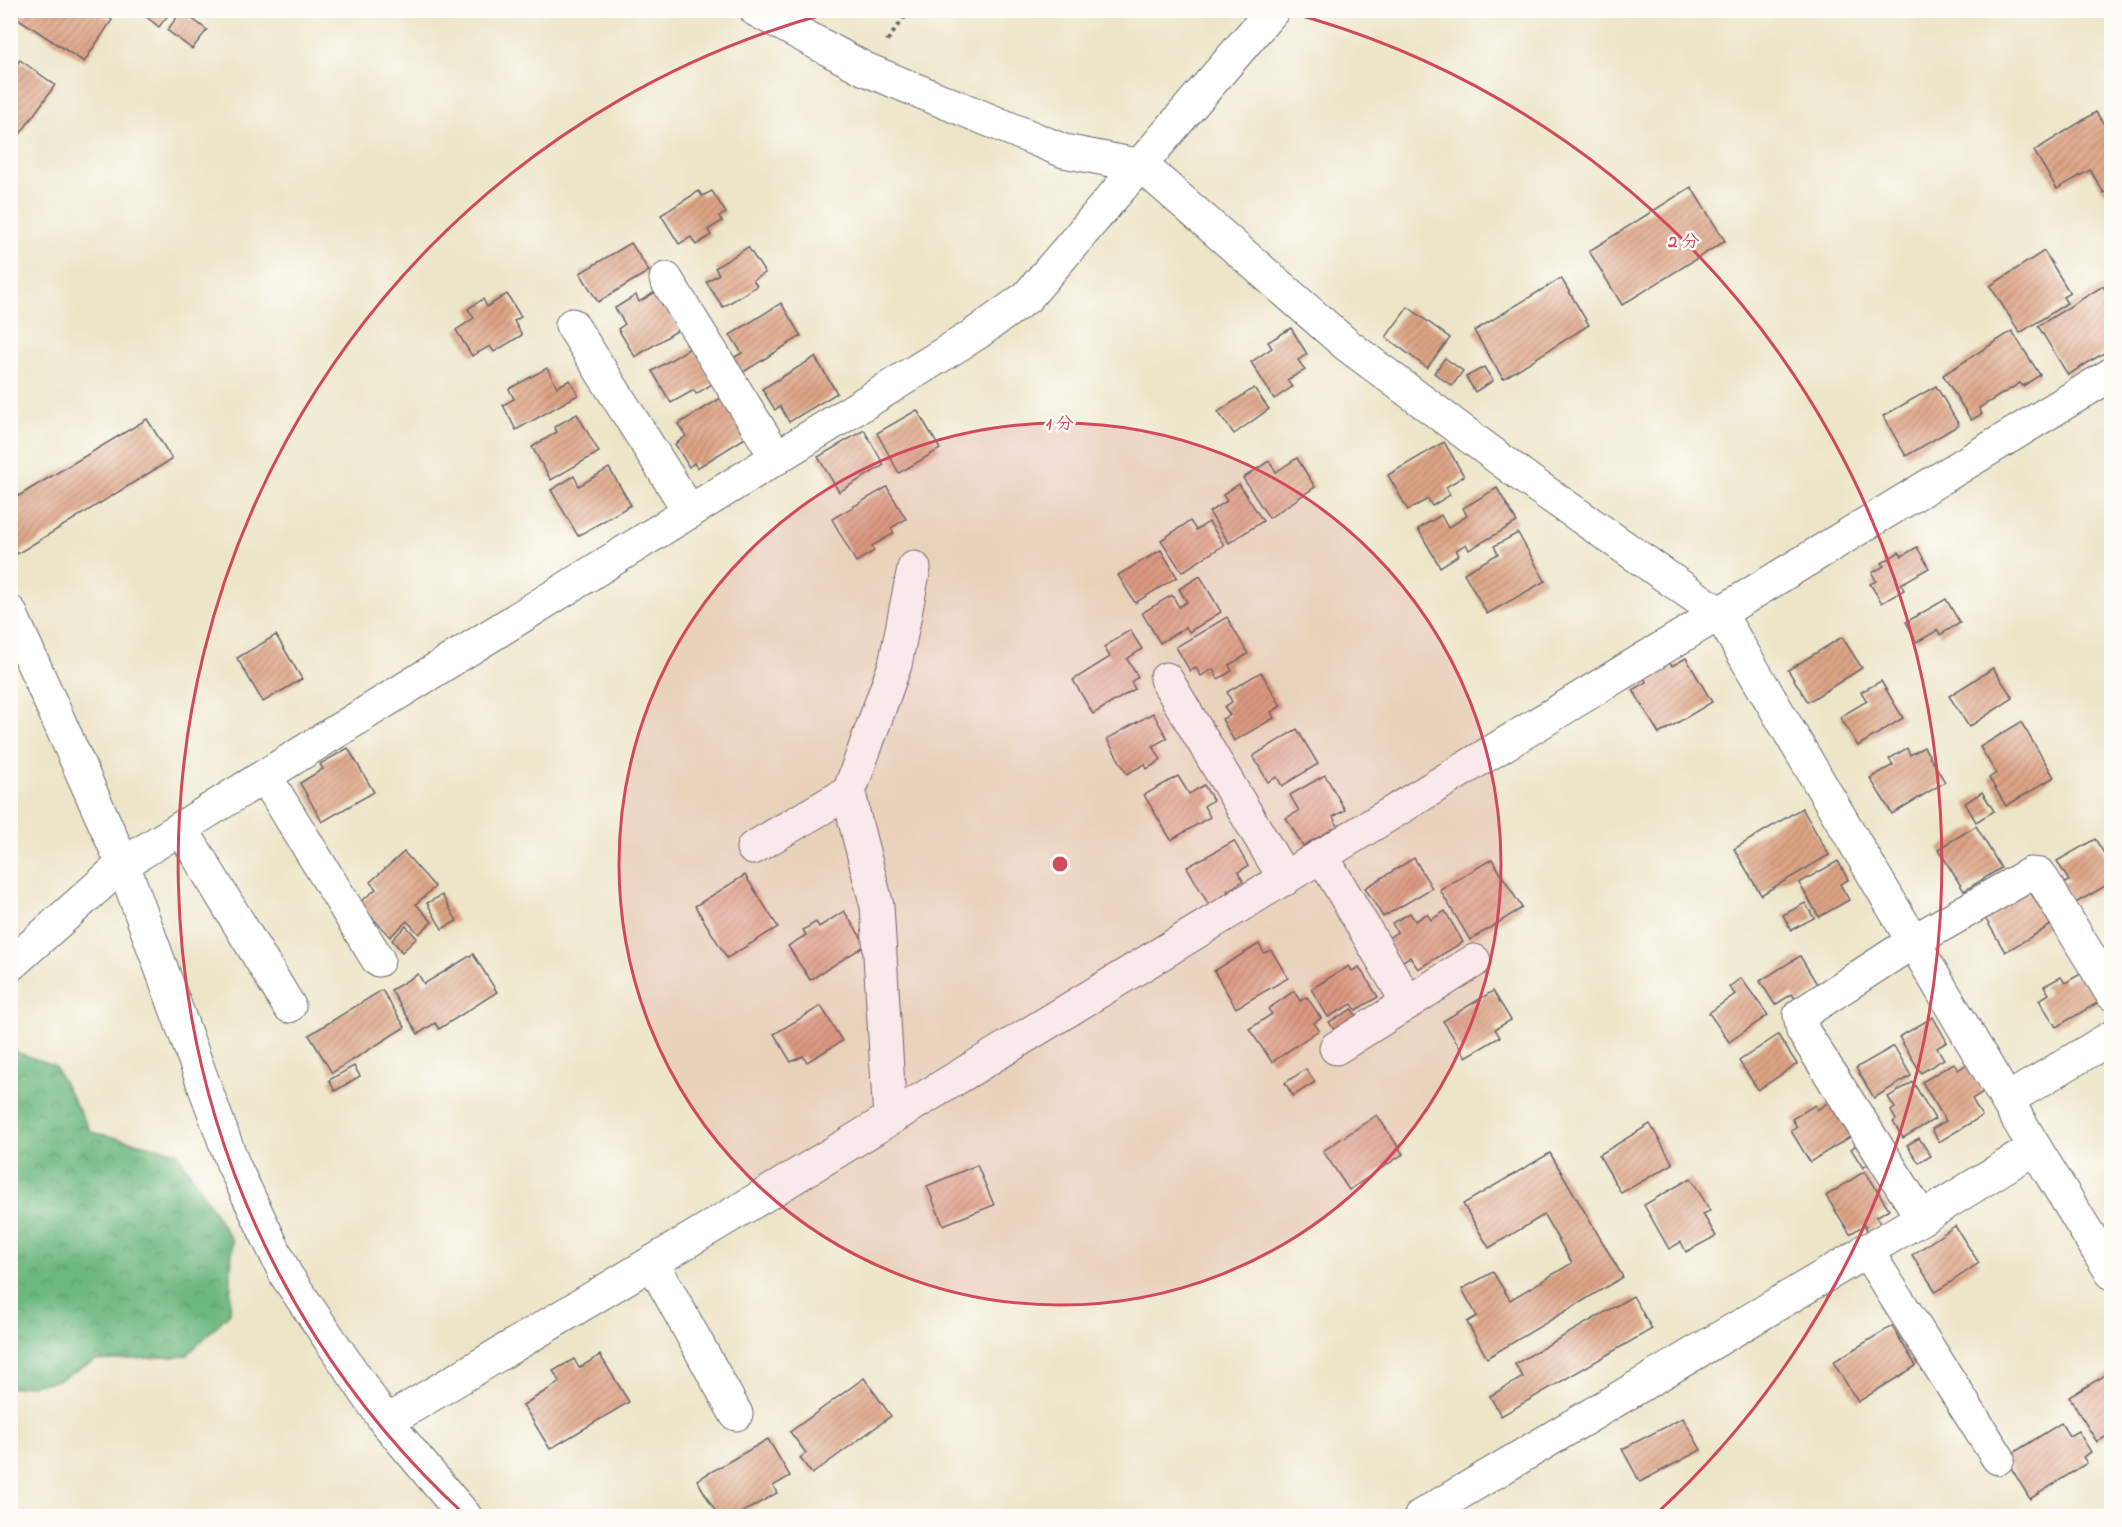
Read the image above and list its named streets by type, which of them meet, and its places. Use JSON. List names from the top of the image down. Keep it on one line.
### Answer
{"rings":["2 分","1 分"]}
